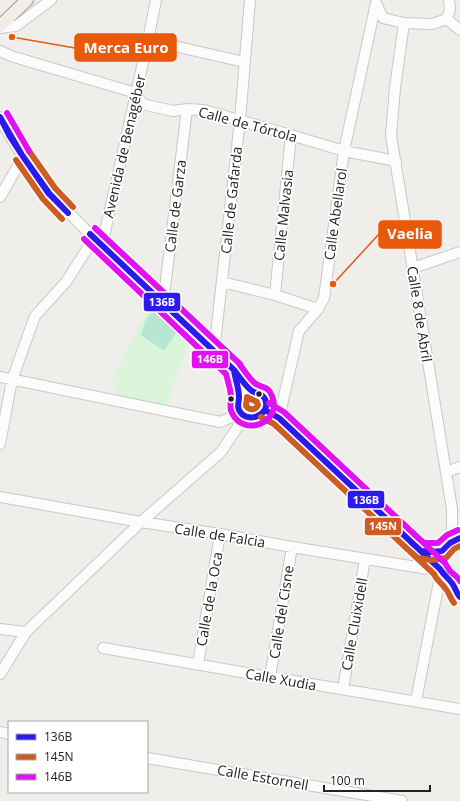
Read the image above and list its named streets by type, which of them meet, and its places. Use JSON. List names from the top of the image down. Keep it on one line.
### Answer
{"streets":{"street":["Calle de Tórtola","Avenida de Benagéber","Calle de Gafarda","Calle de Garza","Calle Abellarol","Calle Malvasia","Calle 8 de Abril","Calle de Falcia","Calle de la Oca","Calle del Cisne","Calle Cluixidell","Calle Xudia","Calle Estornell"]},"crossings":[["Calle de Tórtola","Avenida de Benagéber"],["Calle de Tórtola","Calle de Gafarda"],["Calle de Tórtola","Calle de Garza"],["Calle de Tórtola","Calle Abellarol"],["Calle de Tórtola","Calle Malvasia"],["Calle de Tórtola","Calle 8 de Abril"],["Calle de Falcia","Calle de la Oca"],["Calle de Falcia","Calle del Cisne"],["Calle de Falcia","Calle Cluixidell"],["Calle de la Oca","Calle Xudia"],["Calle del Cisne","Calle Xudia"],["Calle Cluixidell","Calle Xudia"]],"places":["Merca Euro","Vaelia"],"lines":["transit line 146B","transit line 136B","transit line 145N"],"legend":["136B","145N","146B"],"scale_bar":"100 m"}
